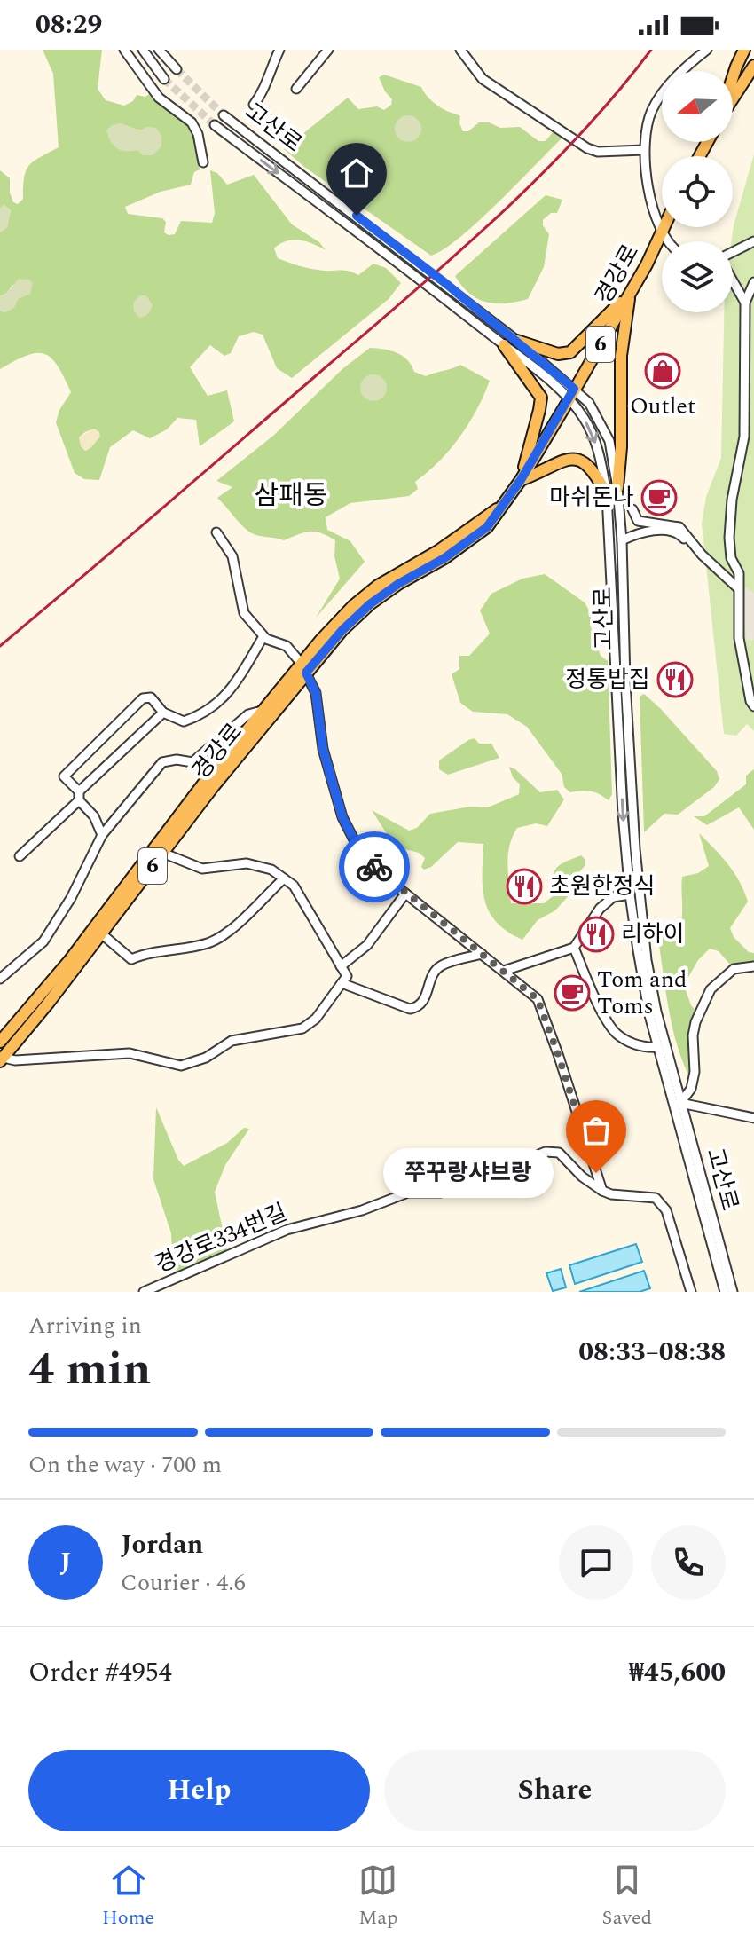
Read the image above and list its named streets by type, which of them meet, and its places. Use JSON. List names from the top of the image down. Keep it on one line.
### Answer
{"streets":{"main road":["경강로","6"],"street":["고산로","경강로334번길"]},"crossings":[["고산로","경강로"]],"districts":["삼패동"],"places":{"shop":["Outlet"],"cafe":["마쉬돈나","Tom and Toms"],"restaurant":["정통밥집","초원한정식","리하이"],"other":["쭈꾸랑샤브랑"]},"north":"left","page":{"status":"08:29","bubble":"쭈꾸랑샤브랑","heading":["4 min","Arriving in","08:33–08:38"],"panel":["Jordan","Courier · 4.6","Order #4954","₩45,600"],"bar":"On the way · 700 m","round":"J","buttons":["Help","Share"],"tabs":["Home","Map","Saved"]}}
